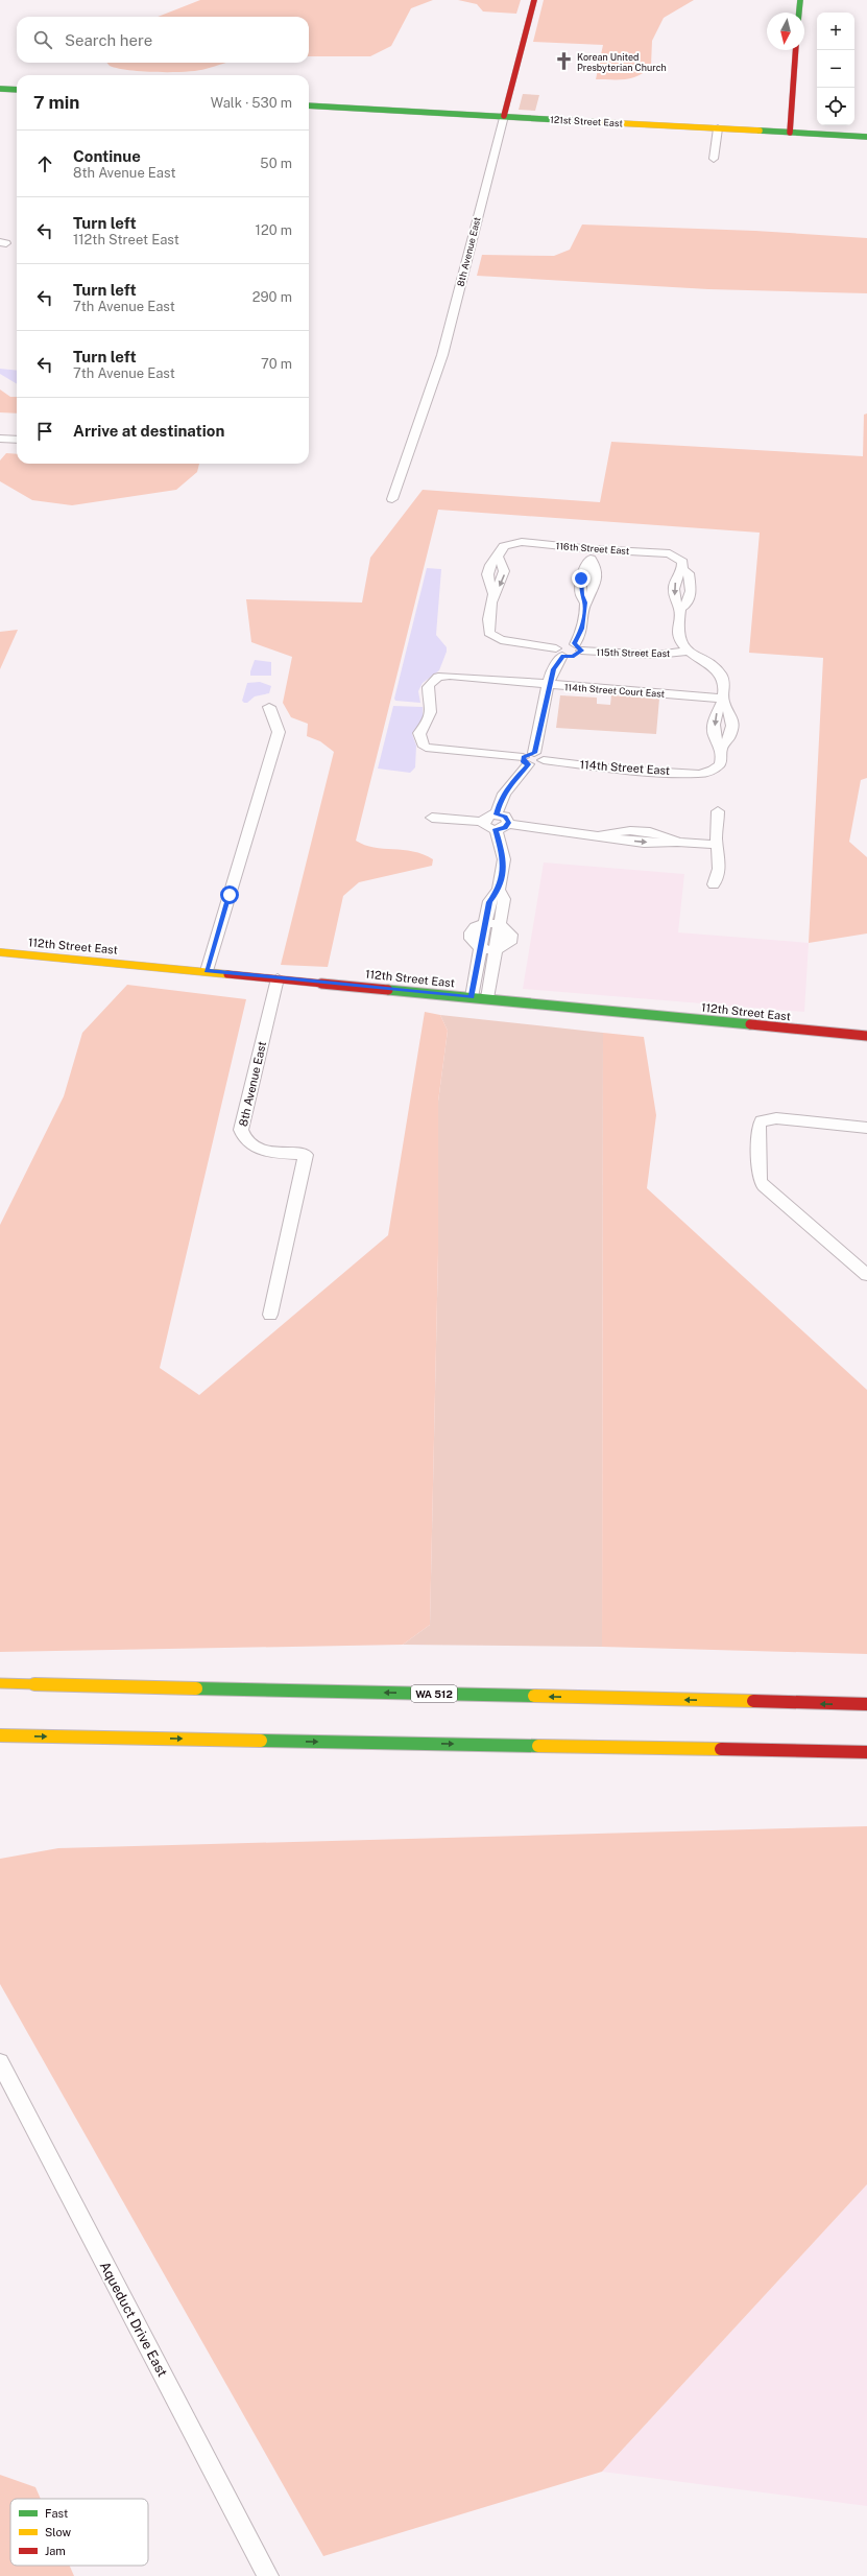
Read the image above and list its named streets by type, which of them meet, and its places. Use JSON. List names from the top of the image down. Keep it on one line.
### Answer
{"streets":{"main road":["121st Street East","8th Avenue East","112th Street East","WA 512"],"street":["116th Street East","115th Street East","114th Street Court East","114th Street East","Aqueduct Drive East"]},"crossings":[["121st Street East","8th Avenue East"],["8th Avenue East","112th Street East"],["114th Street Court East","114th Street East"]],"places":{"church":["Korean United Presbyterian Church"]},"legend":["Fast","Slow","Jam"],"north":"bottom","page":{"map_buttons":["+","−"],"search":"Search here","heading":["7 min","Walk · 530 m"],"list":[["Continue","8th Avenue East","50 m"],["Turn left","112th Street East","120 m"],["Turn left","7th Avenue East","290 m"],["Turn left","7th Avenue East","70 m"],"Arrive at destination"]}}
